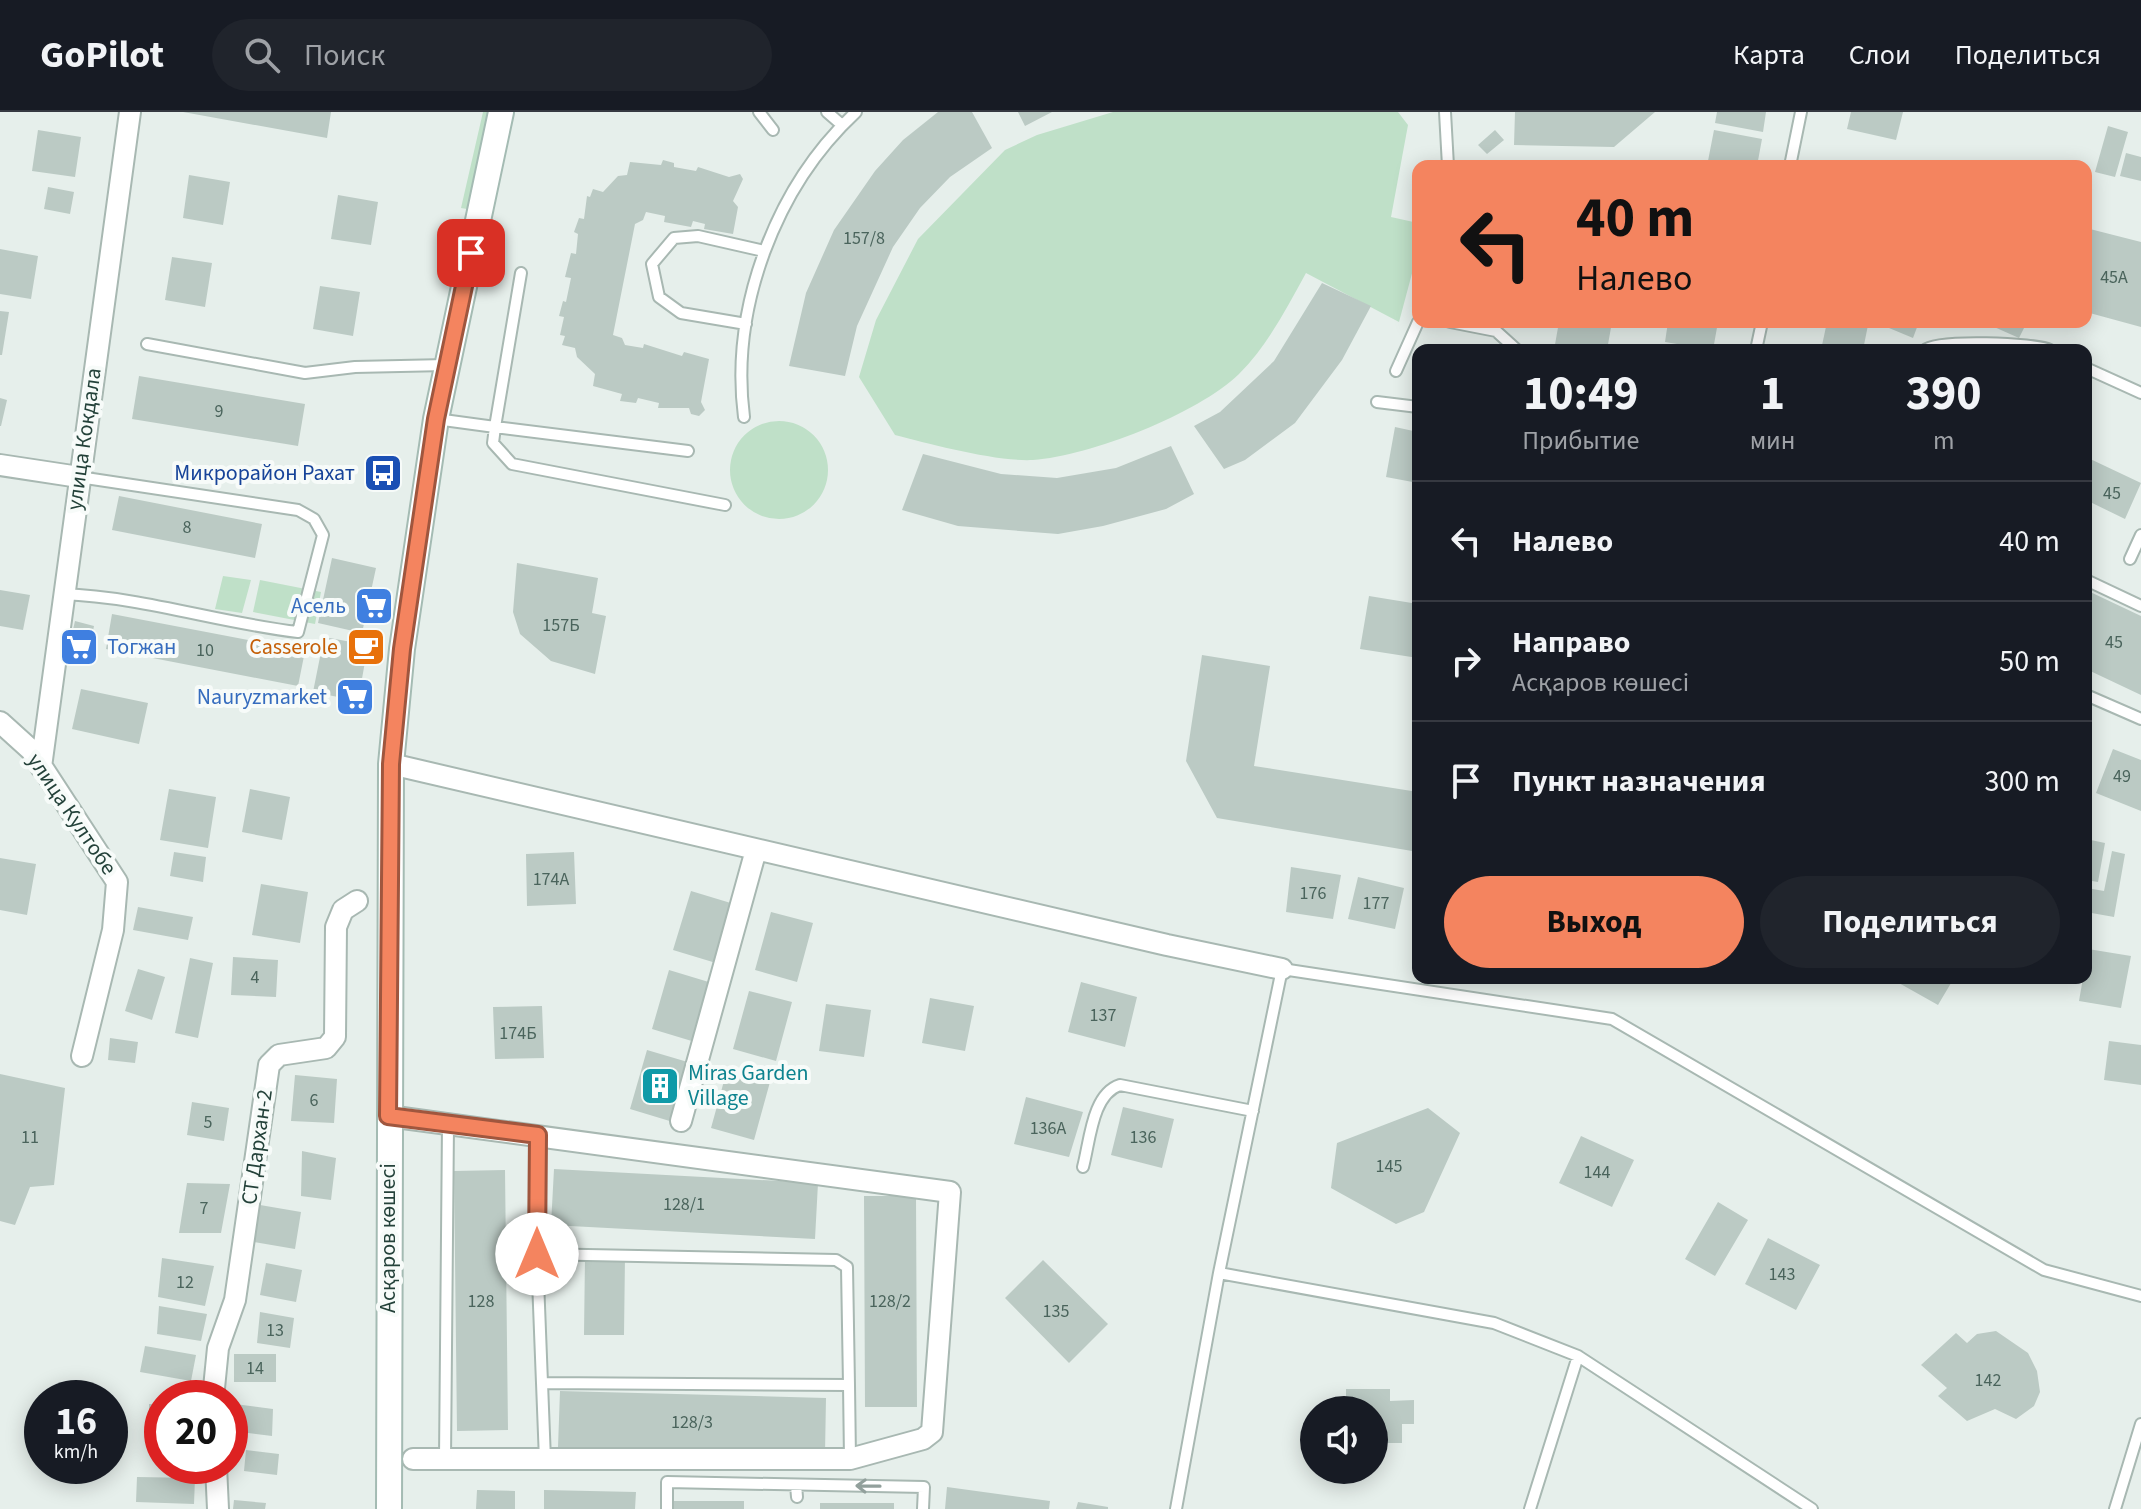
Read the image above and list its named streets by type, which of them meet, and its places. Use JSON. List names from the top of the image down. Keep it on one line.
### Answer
{"streets":{"street":["улица Кокдала","улица Култобе","СТ Дархан-2","Асқаров көшесі"]},"crossings":[["улица Кокдала","улица Култобе"]],"places":{"bus stop":["Микрорайон Рахат"],"supermarket":["Асель","Тогжан","Nauryzmarket"],"cafe":["Casserole"],"building":["Miras Garden Village"]},"house_numbers":["157/8","45А","9","45","8","157Б","45","10","49","174А","176","177","4","137","174Б","6","5","136А","11","136","145","144","128/1","7","143","12","128","128/2","135","13","14","142","128/3"],"page":{"header":"GoPilot","search":"Поиск","nav":["Карта","Слои","Поделиться"],"turn":["40 m","Налево"],"eta":["10:49","Прибытие","1","мин","390","m"],"list":[{"name":"Налево","value":"40 m"},{"name":"Направо","note":"Асқаров көшесі","value":"50 m"},{"name":"Пункт назначения","value":"300 m"}],"buttons":["Выход","Поделиться"],"speed":"16 km/h","limit":"20"}}
